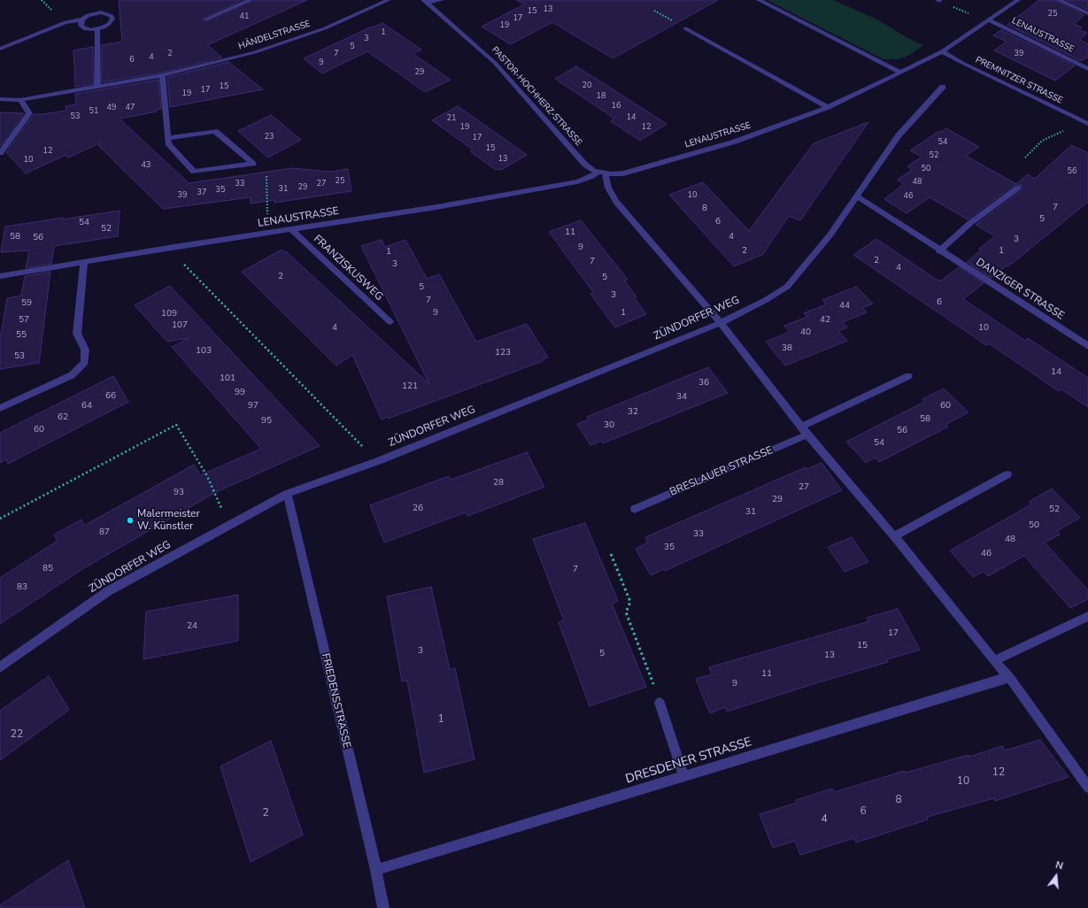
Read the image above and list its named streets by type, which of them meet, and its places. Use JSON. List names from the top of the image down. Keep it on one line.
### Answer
{"streets":{"street":["HÄNDELSTRASSE","LENAUSTRASSE","PREMNITZER STRASSE","PASTOR-HOCHHERZ-STRASSE","FRANZISKUSWEG","DANZIGER STRASSE","ZÜNDORFER WEG","BRESLAUER STRASSE","FRIEDENSSTRASSE","DRESDENER STRASSE"]},"crossings":[["LENAUSTRASSE","PREMNITZER STRASSE"],["LENAUSTRASSE","PASTOR-HOCHHERZ-STRASSE"],["LENAUSTRASSE","FRANZISKUSWEG"],["DANZIGER STRASSE","ZÜNDORFER WEG"],["ZÜNDORFER WEG","FRIEDENSSTRASSE"],["FRIEDENSSTRASSE","DRESDENER STRASSE"]],"places":["Malermeister W. Künstler"],"house_numbers":["13","15","25","41","17","19","1","3","5","2","7","39","4","6","9","29","20","15","17","19","18","16","49","47","51","53","14","21","19","12","23","17","54","15","12","52","13","10","43","50","56","25","48","33","27","29","31","35","37","39","10","46","7","8","5","6","54","52","11","58","4","56","3","9","2","1","1","2","7","3","4","2","5","5","3","7","6","59","44","9","1","109","57","42","107","4","10","40","55","38","103","123","53","14","101","36","121","99","66","34","64","97","60","32","62","58","95","30","60","56","54","28","27","93","29","26","52","31","50","87","33","48","35","46","85","7","83","24","17","15","3","5","13","11","9","1","22","12","10","8","6","2","4"],"north":"top"}
